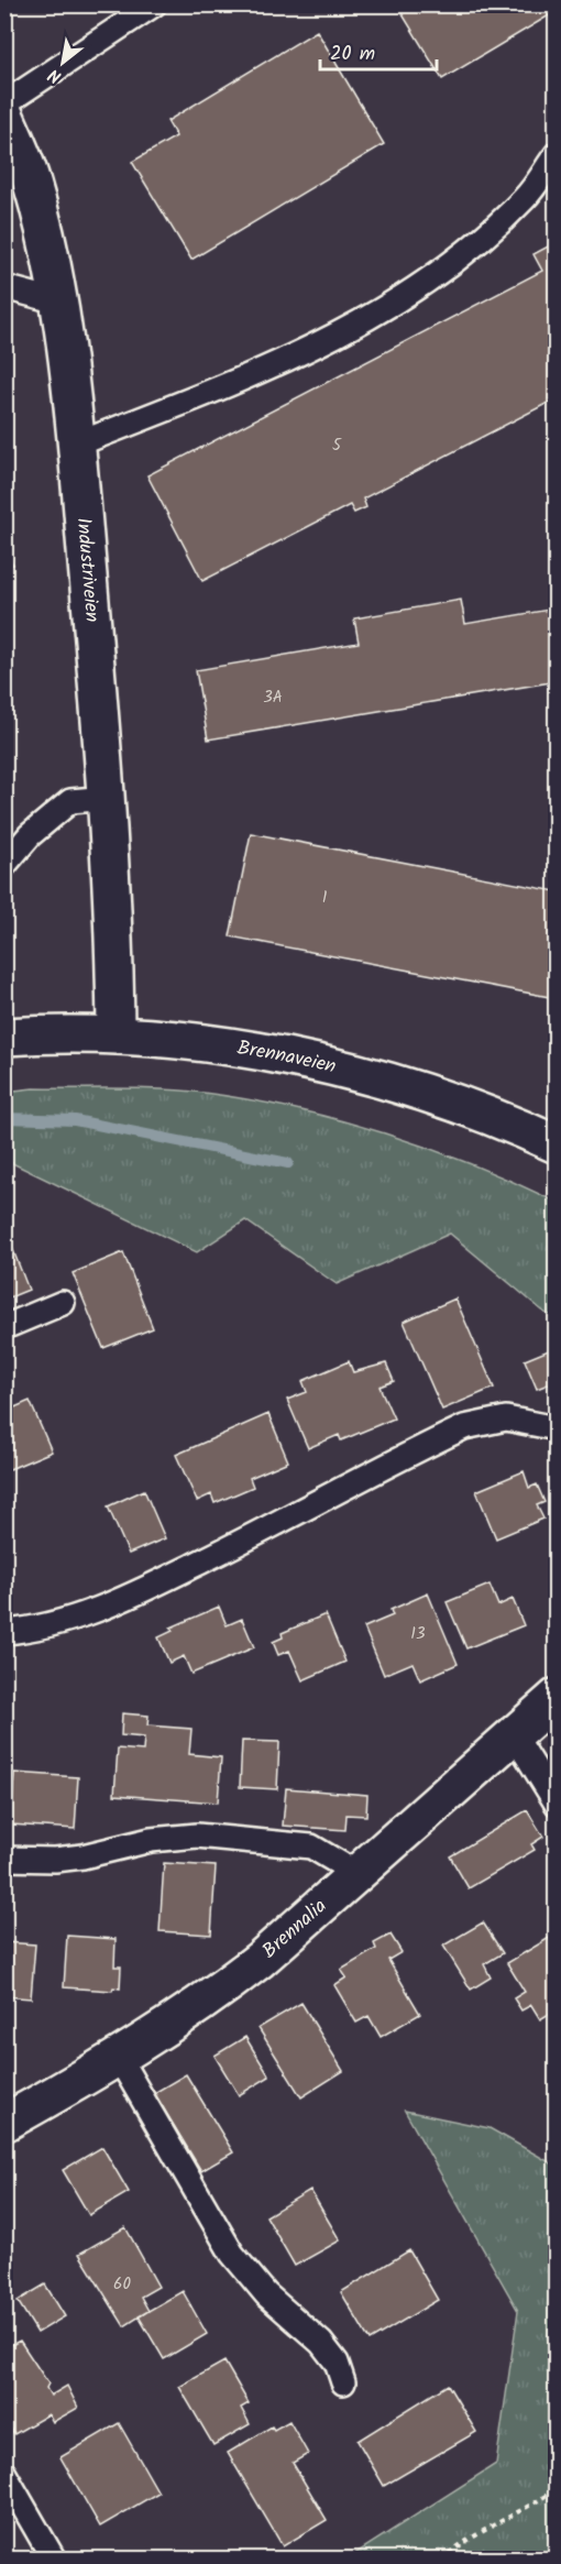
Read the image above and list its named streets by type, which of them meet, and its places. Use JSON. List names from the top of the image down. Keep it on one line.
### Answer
{"streets":{"street":["Industriveien","Brennaveien","Brennalia"]},"crossings":[["Industriveien","Brennaveien"]],"house_numbers":["5","3A","1","13","60"],"scale_bar":"20 m","north":"bottom left"}
